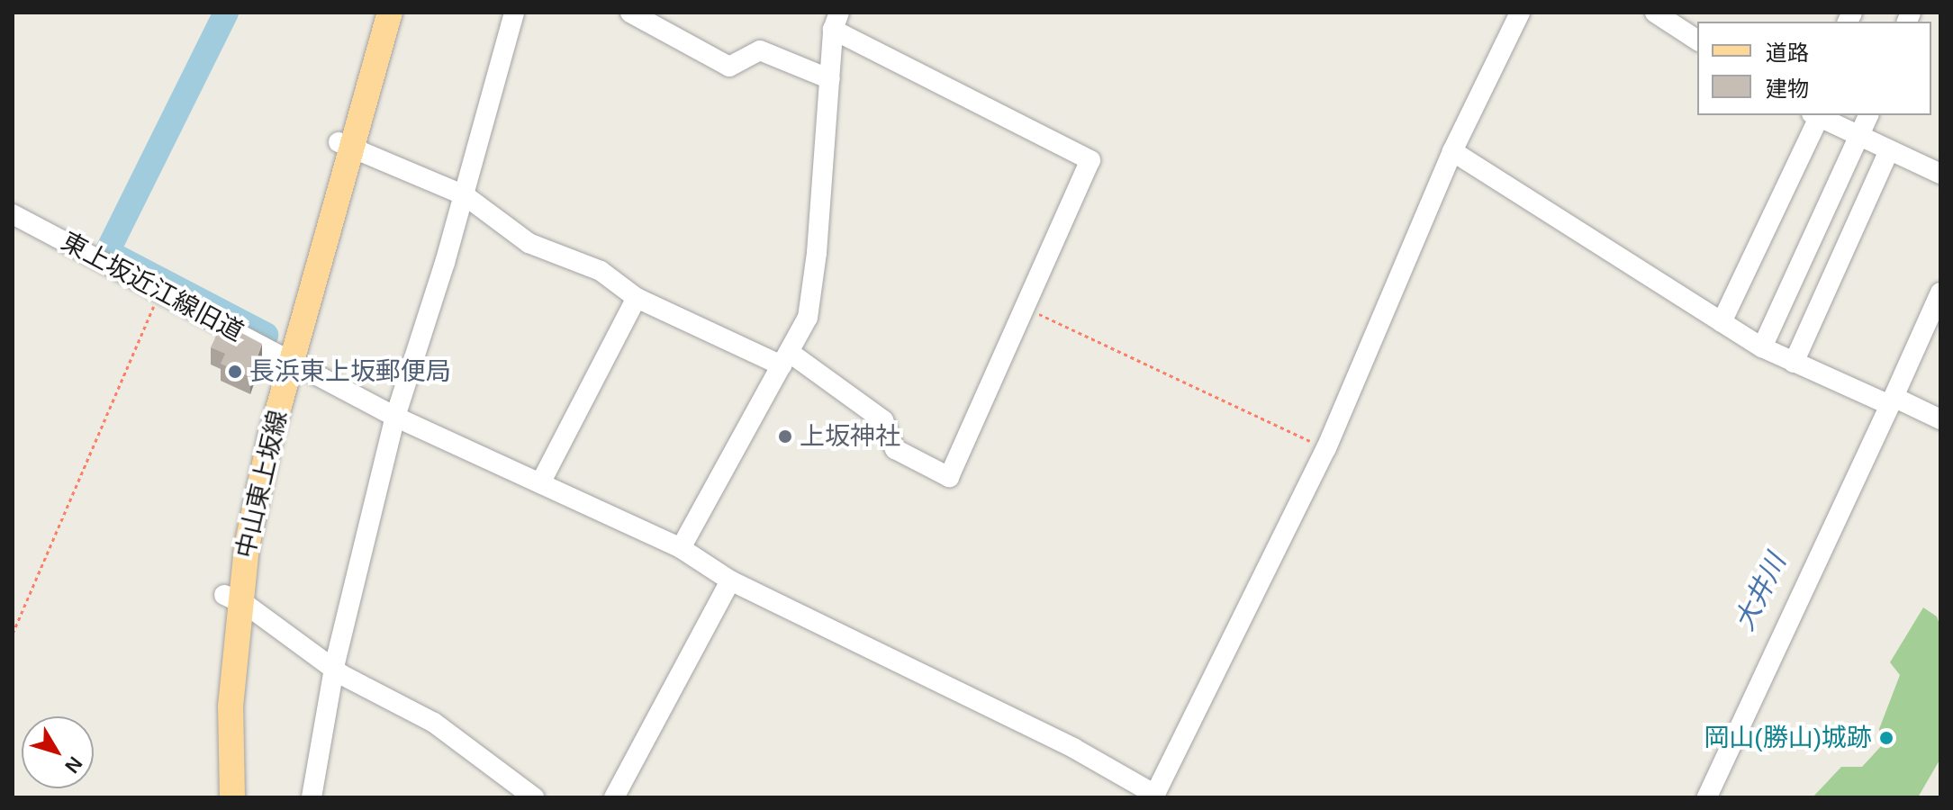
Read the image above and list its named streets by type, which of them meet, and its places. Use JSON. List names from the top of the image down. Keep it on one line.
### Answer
{"streets":{"main road":["中山東上坂線"],"street":["東上坂近江線旧道"]},"crossings":[["東上坂近江線旧道","中山東上坂線"]],"water":["大井川"],"places":["長浜東上坂郵便局","上坂神社","岡山(勝山)城跡"],"legend":["道路","建物"],"north":"bottom right"}
